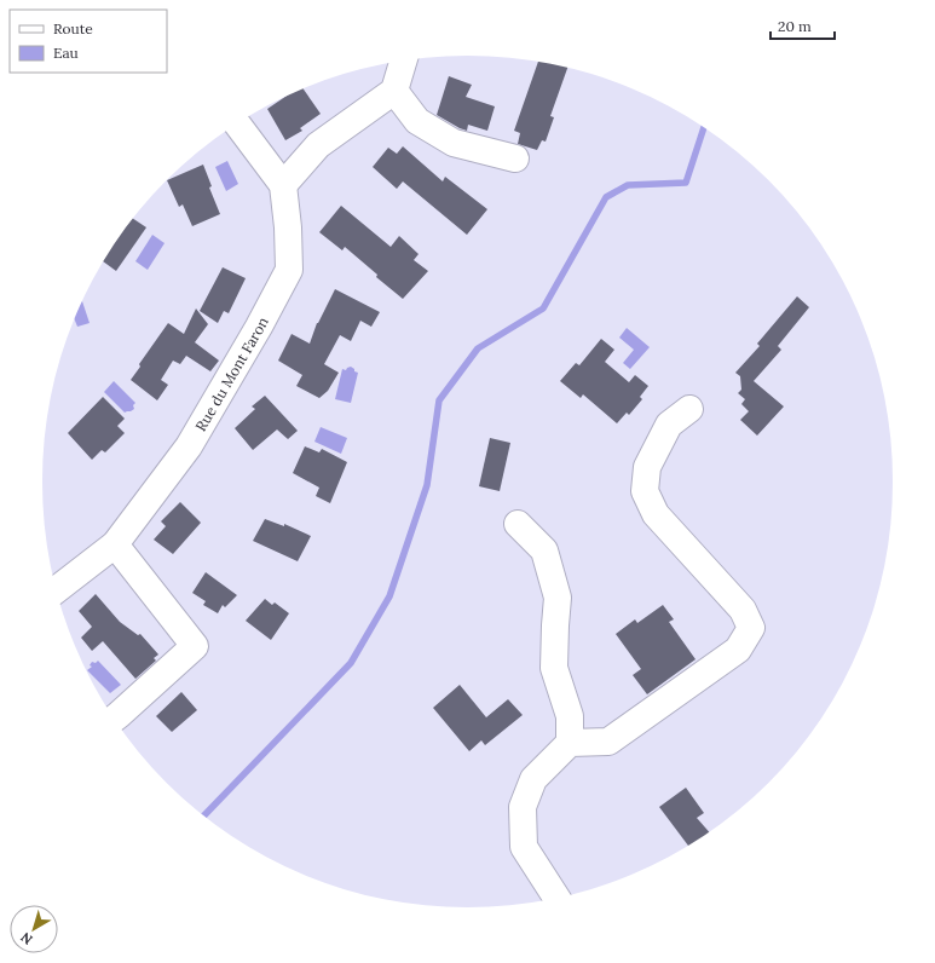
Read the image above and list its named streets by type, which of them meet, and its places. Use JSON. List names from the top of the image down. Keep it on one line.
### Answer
{"streets":{"street":["Rue du Mont Faron"]},"legend":["Route","Eau"],"scale_bar":"20 m","north":"bottom left"}
